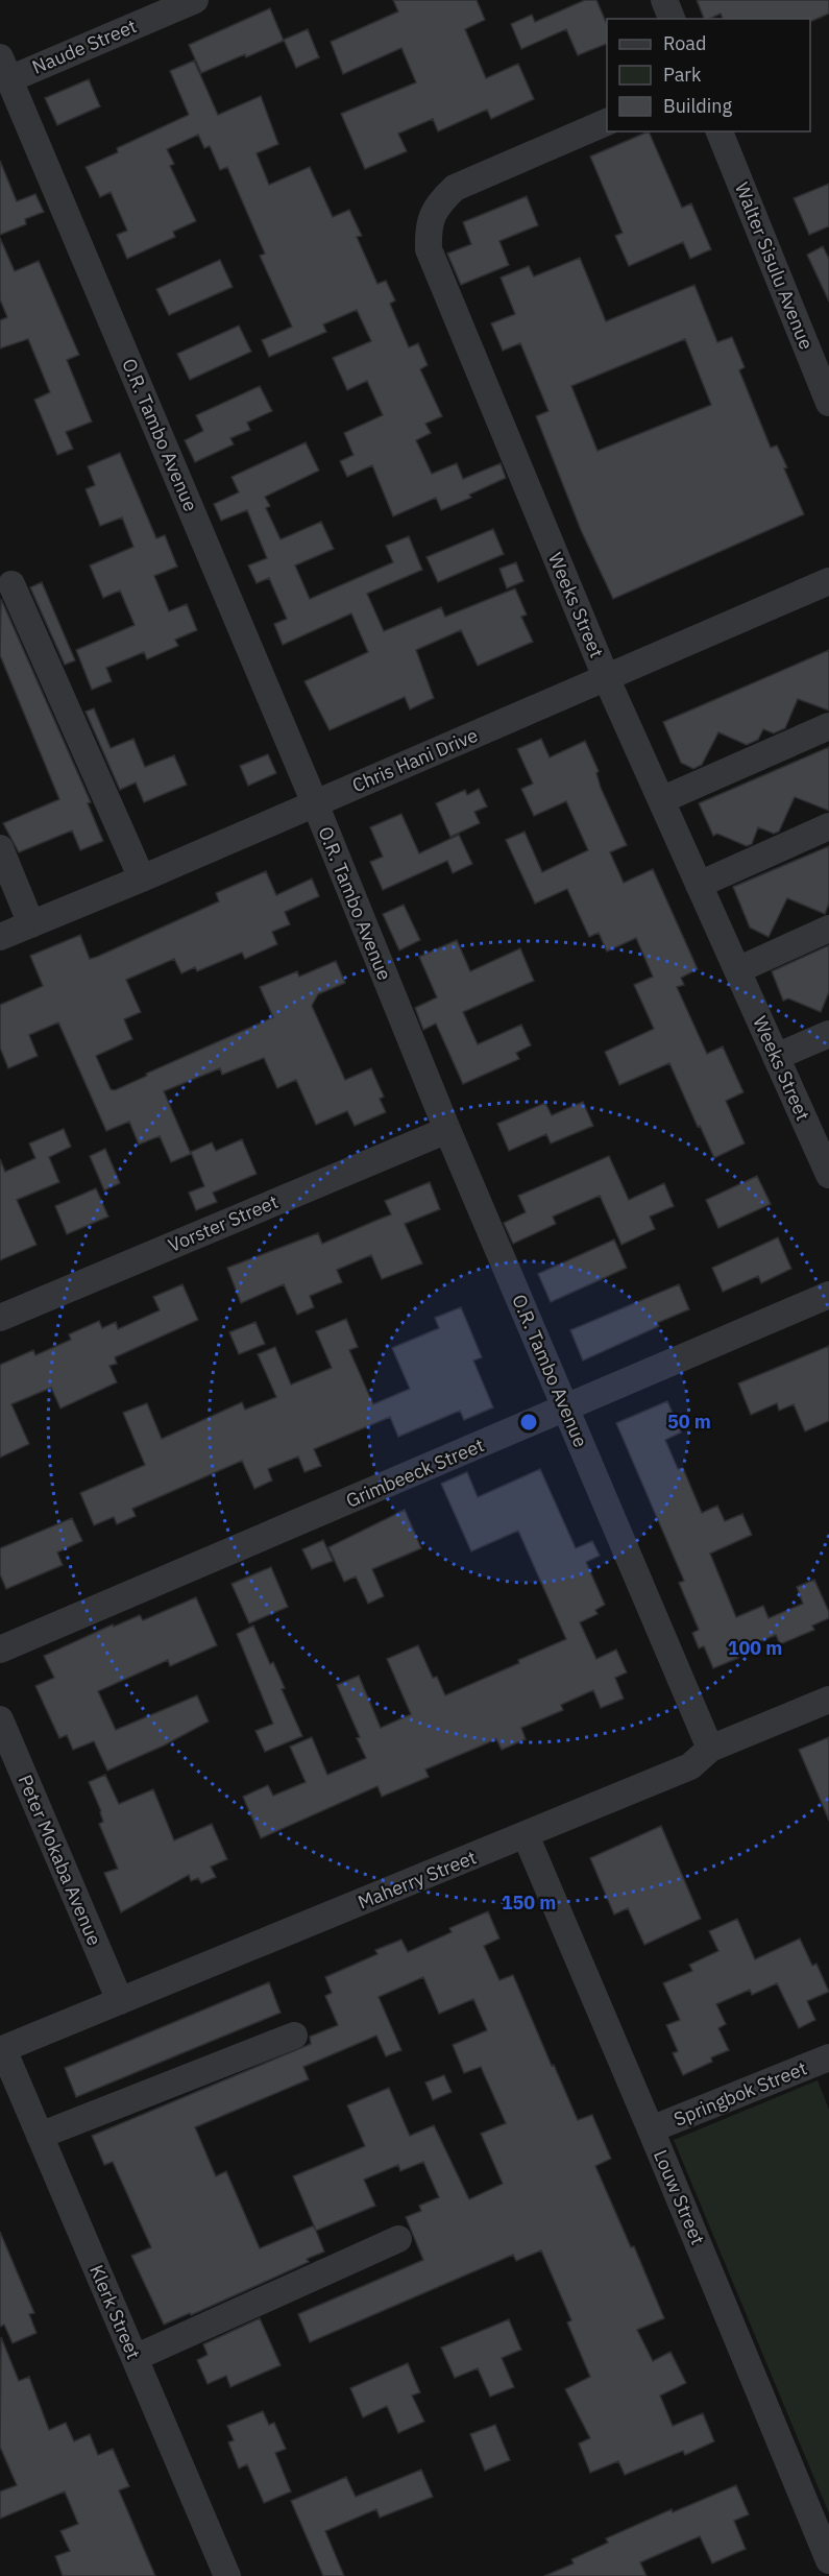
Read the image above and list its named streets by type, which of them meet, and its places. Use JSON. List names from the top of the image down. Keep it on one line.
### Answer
{"streets":{"street":["Naude Street","Walter Sisulu Avenue","O.R. Tambo Avenue","Weeks Street","Chris Hani Drive","Vorster Street","Grimbeeck Street","Peter Mokaba Avenue","Maherry Street","Springbok Street","Louw Street","Klerk Street"]},"crossings":[["Naude Street","O.R. Tambo Avenue"],["O.R. Tambo Avenue","Chris Hani Drive"],["O.R. Tambo Avenue","Vorster Street"],["O.R. Tambo Avenue","Grimbeeck Street"],["O.R. Tambo Avenue","Maherry Street"],["Weeks Street","Chris Hani Drive"],["Peter Mokaba Avenue","Maherry Street"],["Maherry Street","Louw Street"],["Maherry Street","Klerk Street"],["Springbok Street","Louw Street"]],"legend":["Road","Park","Building"],"rings":["50 m","100 m","150 m"]}
